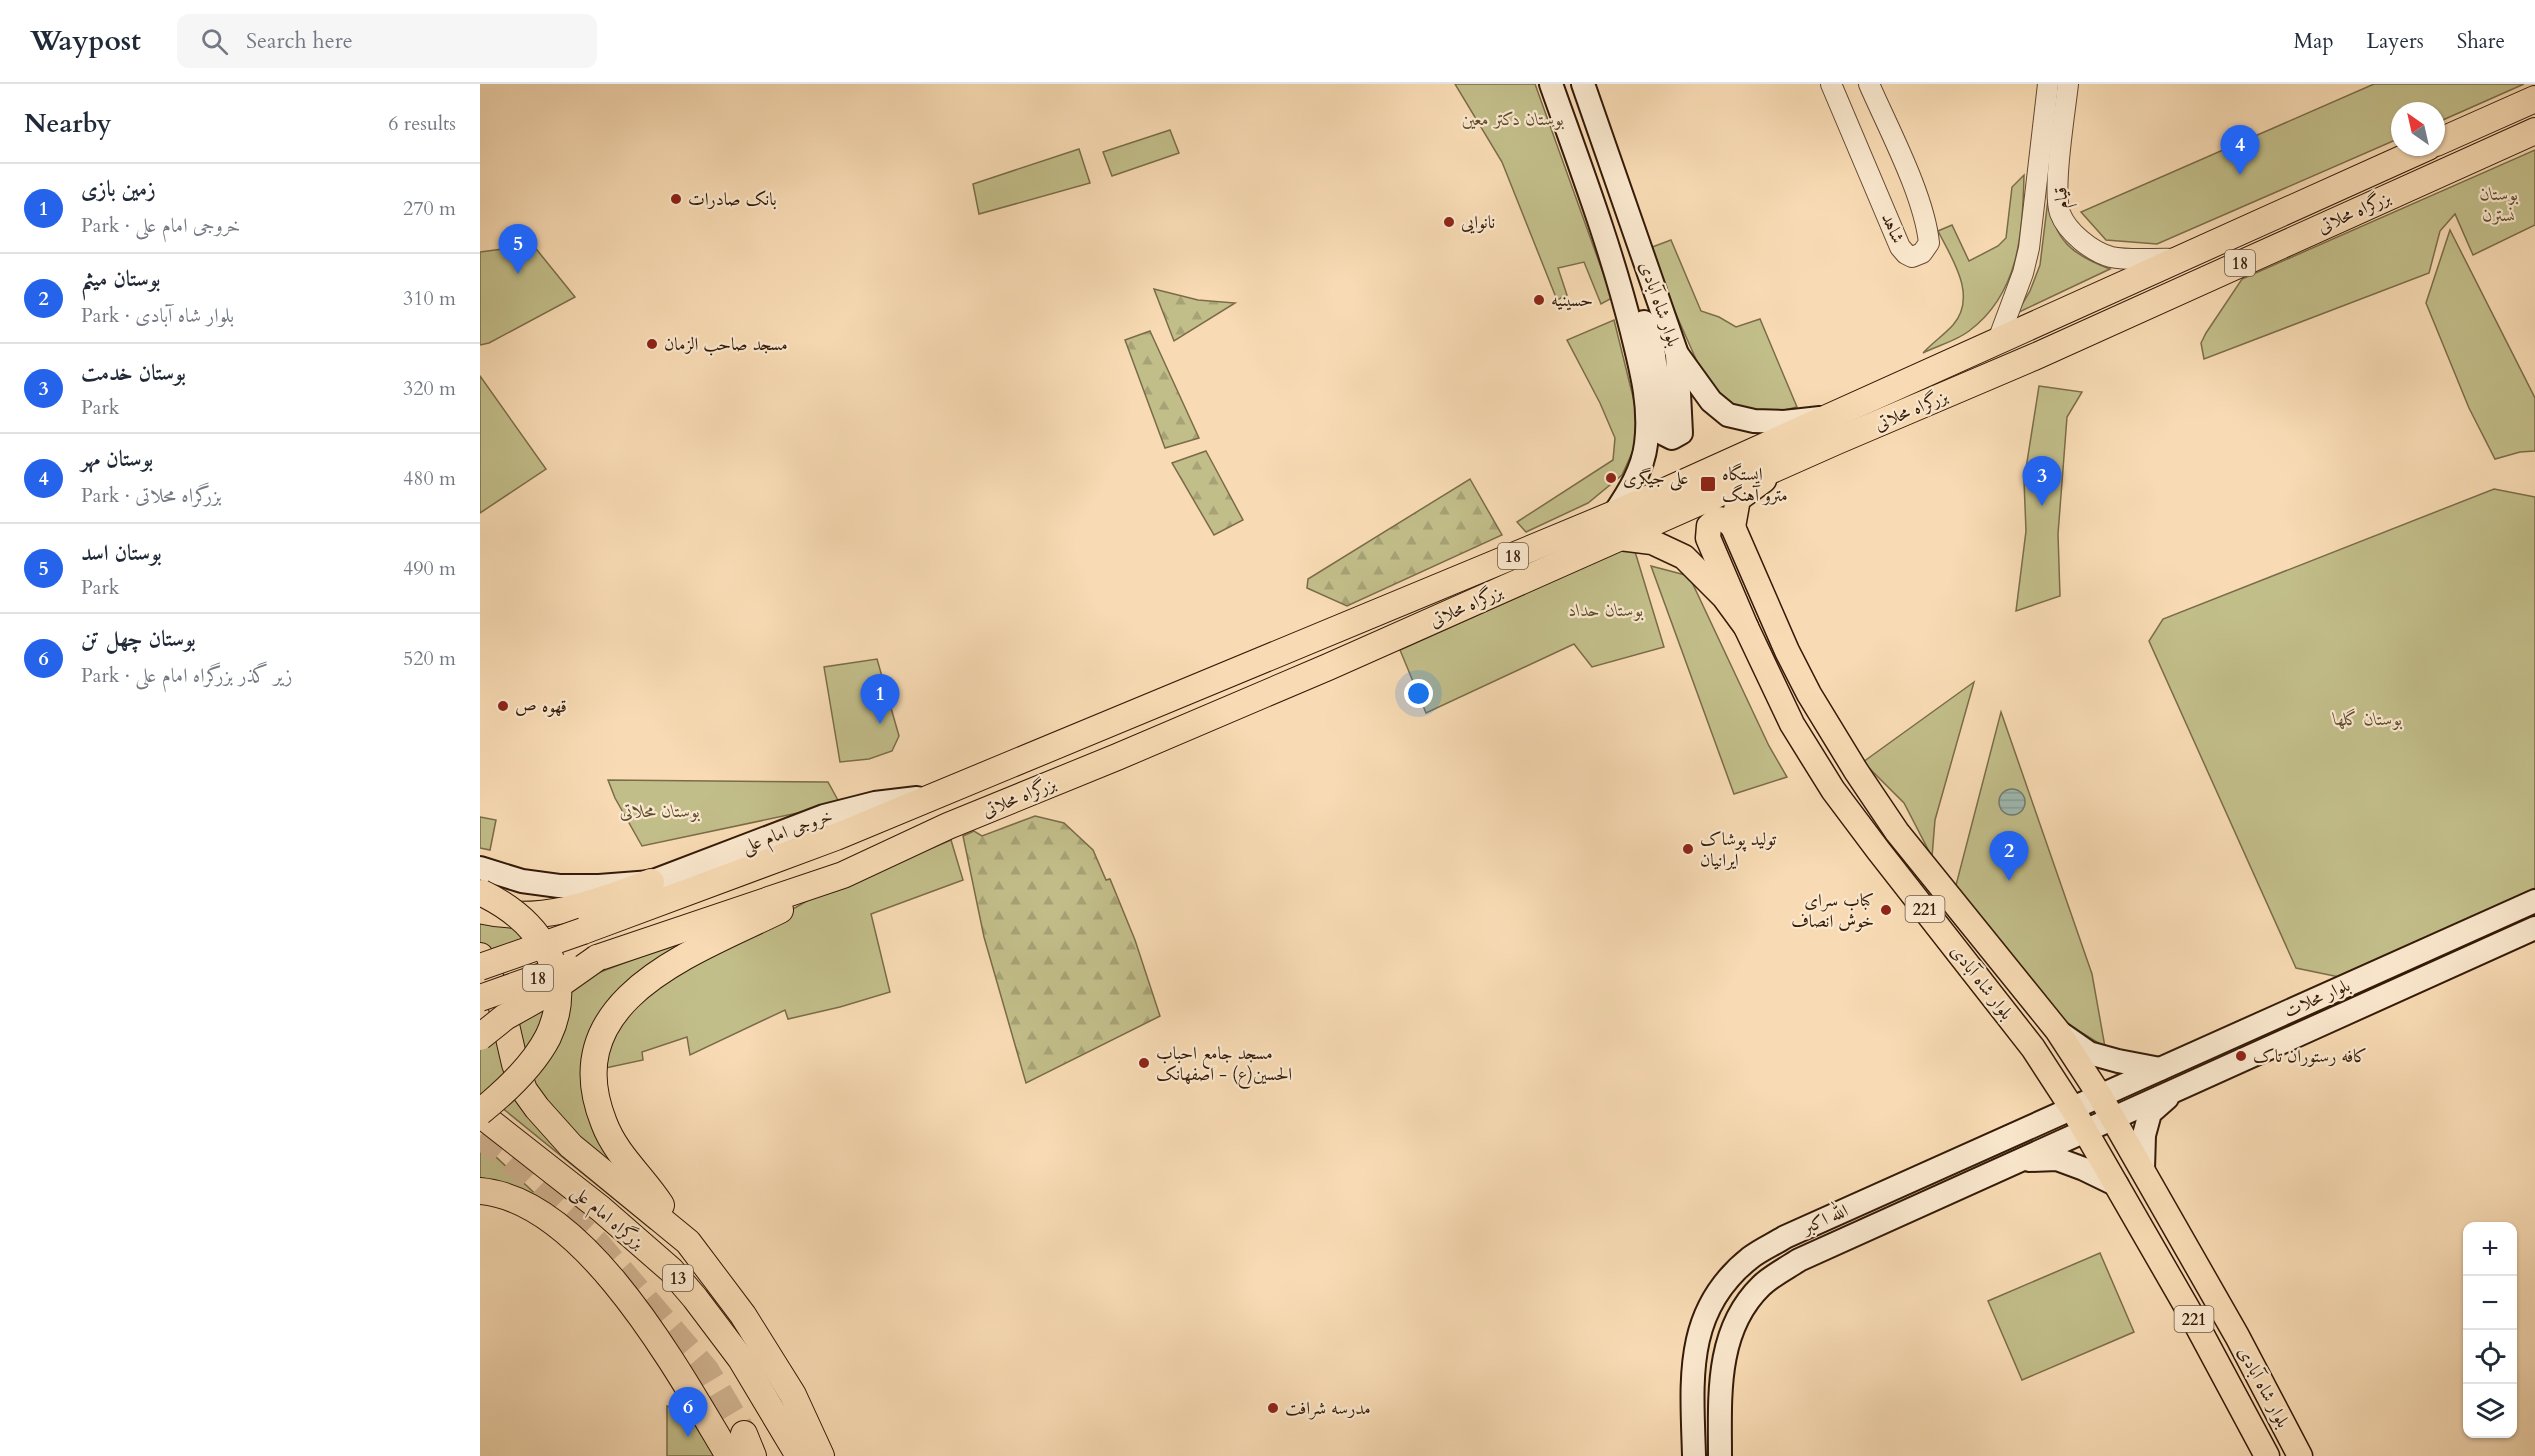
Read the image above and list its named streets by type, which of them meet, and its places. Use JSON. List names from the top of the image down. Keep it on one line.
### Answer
{"streets":{"highway":["بزرگراه محلاتی","18","بزرگراه امام علی","13"],"main road":["بلوار شاه آبادی","خروجی امام علی","221","بلوار محلات","الله اکبر"],"street":["قیام","شاهد"]},"crossings":[["قیام","بزرگراه محلاتی"],["بزرگراه محلاتی","بلوار شاه آبادی"],["بزرگراه محلاتی","خروجی امام علی"],["بلوار شاه آبادی","221"],["بلوار شاه آبادی","بلوار محلات"],["بلوار شاه آبادی","الله اکبر"],["بلوار محلات","الله اکبر"]],"parks":["بوستان دکتر معین","بوستان نسترن","بوستان حداد","بوستان گلها","بوستان محلاتی"],"places":{"other":["بانک صادرات","نانوایی","حسینیه","مسجد صاحب الزمان","علی جیگری","قهوه ص","تولید پوشاک ایرانیان","کباب سرای خوش انصاف","کافه رستوران تاک","مسجد جامع احباب الحسین(ع) - اصفهانک","مدرسه شرافت"],"transit":["ایستگاه مترو آهنگ"]},"north":"top left","page":{"header":"Waypost","search":"Search here","nav":["Map","Layers","Share"],"heading":["Nearby","6 results"],"pins":["4","5","3","1","2","6"],"list":[{"mark":"1","name":"زمین بازی","note":"Park · خروجی امام علی","value":"270 m"},{"mark":"2","name":"بوستان میثم","note":"Park · بلوار شاه آبادی","value":"310 m"},{"mark":"3","name":"بوستان خدمت","note":"Park","value":"320 m"},{"mark":"4","name":"بوستان مهر","note":"Park · بزرگراه محلاتی","value":"480 m"},{"mark":"5","name":"بوستان اسد","note":"Park","value":"490 m"},{"mark":"6","name":"بوستان چهل تن","note":"Park · زیر گذر بزرگراه امام علی","value":"520 m"}],"map_buttons":["+","−"]}}
